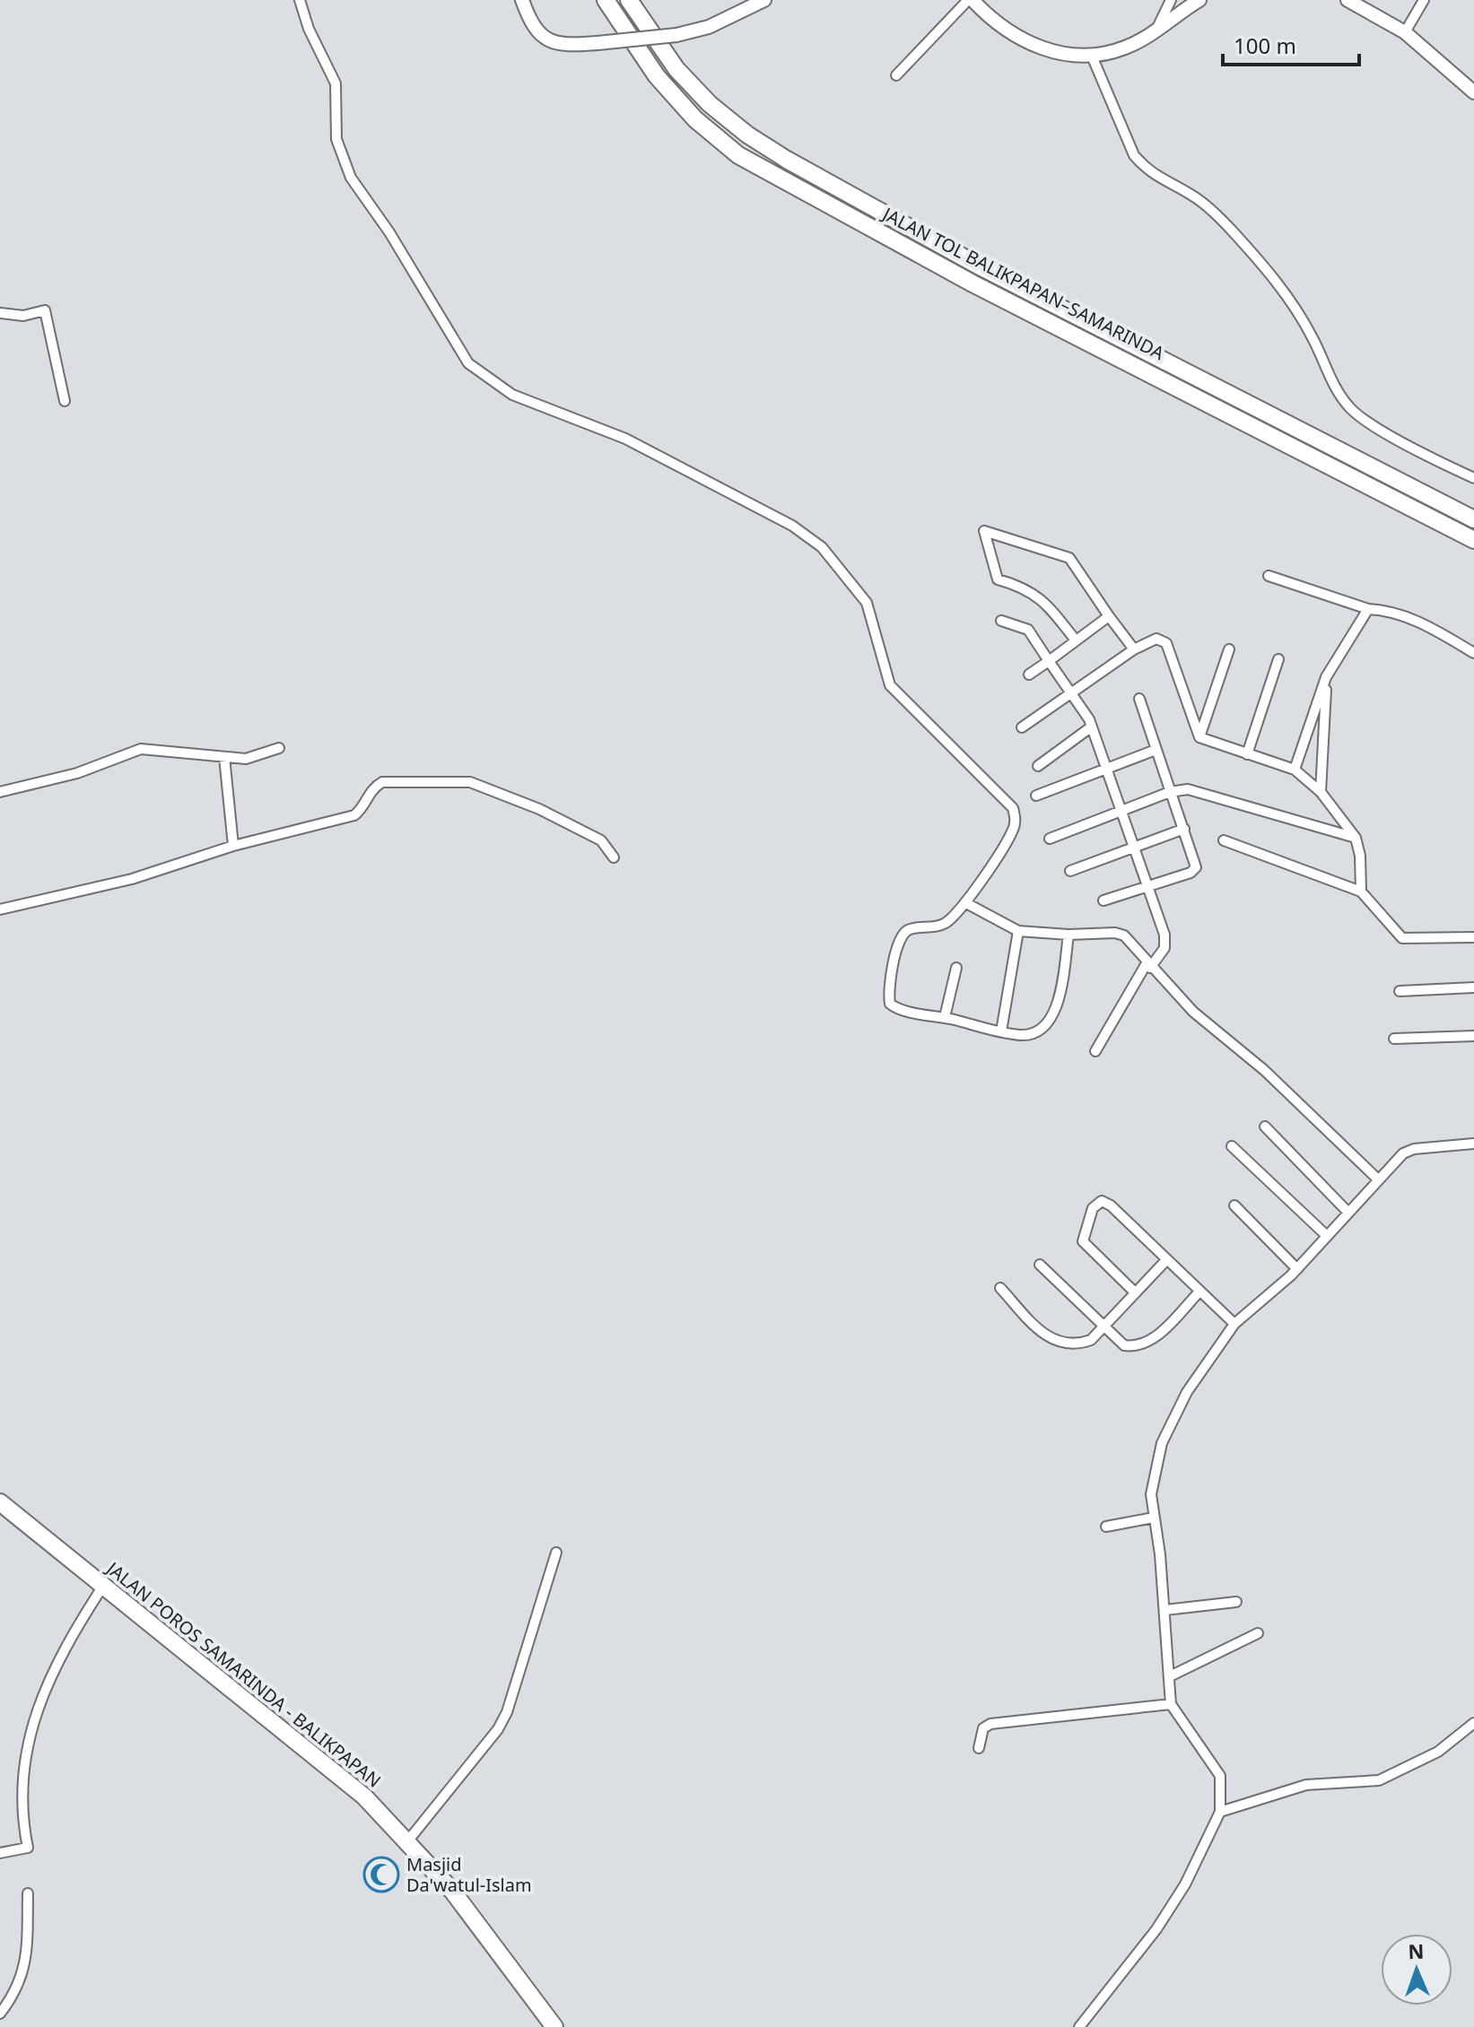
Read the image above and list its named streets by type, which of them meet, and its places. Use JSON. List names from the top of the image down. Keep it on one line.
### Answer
{"streets":{"highway":["JALAN TOL BALIKPAPAN–SAMARINDA","JALAN POROS SAMARINDA - BALIKPAPAN"]},"places":{"mosque":["Masjid Da'watul-Islam"]},"scale_bar":"100 m","north":"top"}
